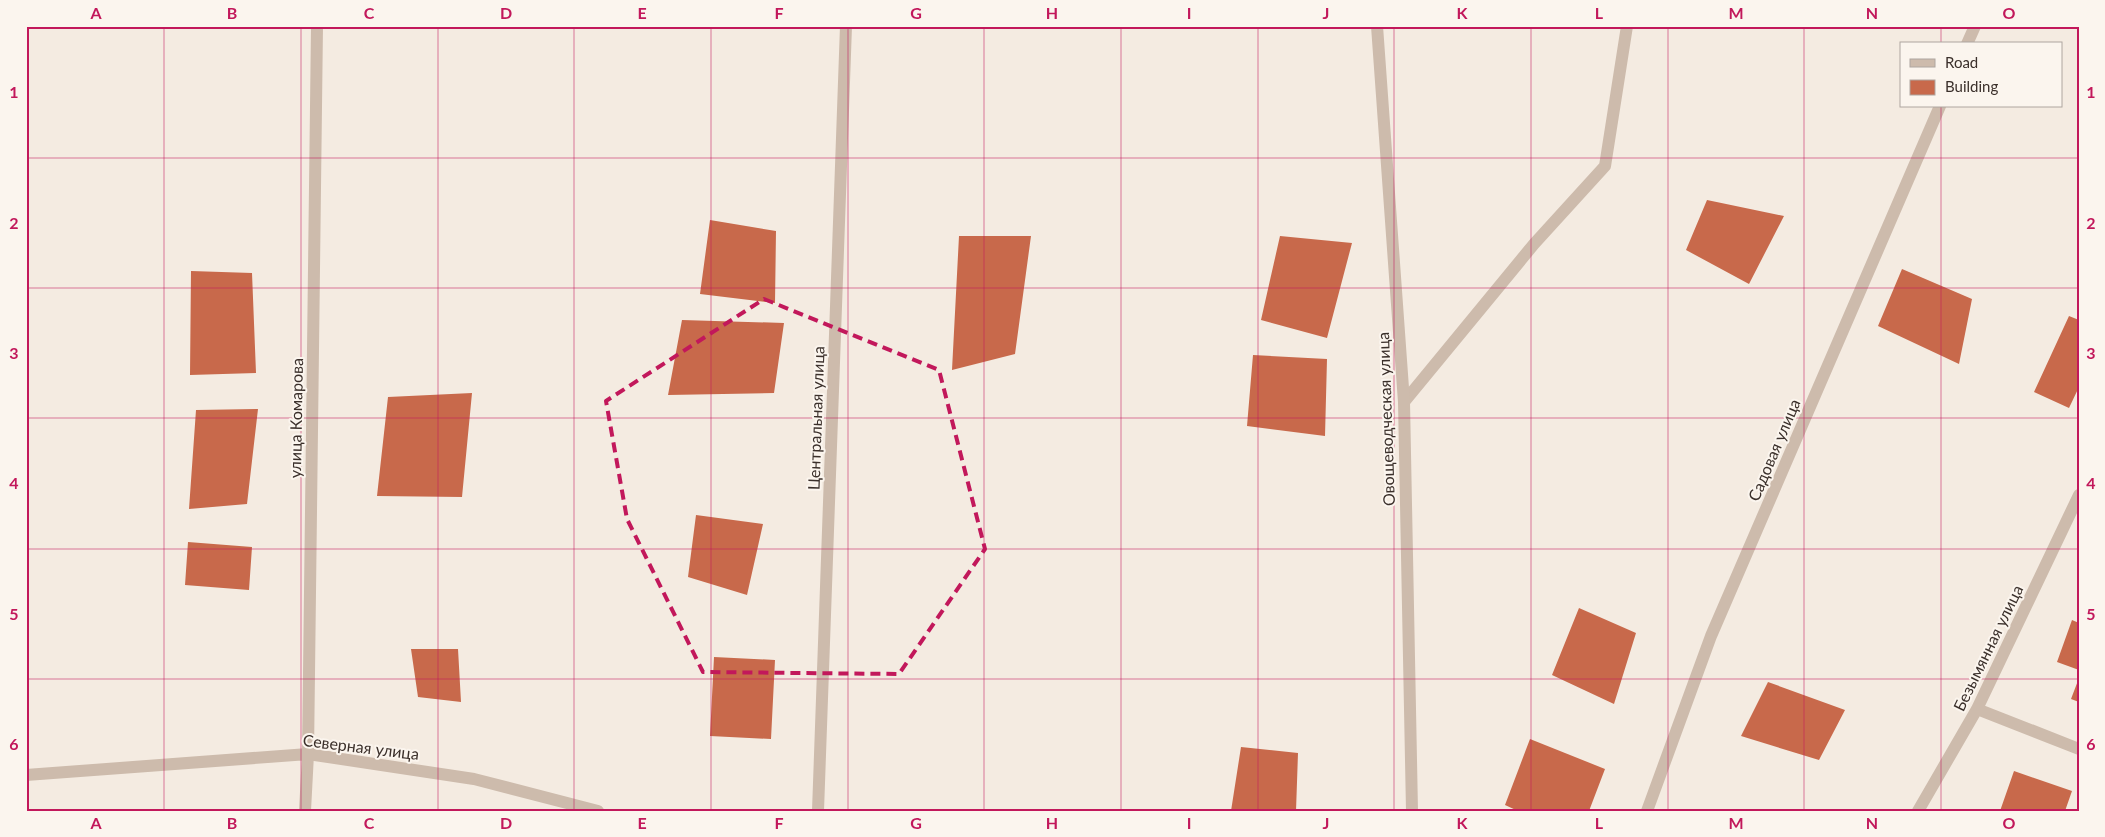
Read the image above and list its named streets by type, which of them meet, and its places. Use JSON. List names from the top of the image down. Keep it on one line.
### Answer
{"streets":{"street":["улица Комарова","Центральная улица","Овощеводческая улица","Садовая улица","Безымянная улица","Северная улица"]},"crossings":[["улица Комарова","Северная улица"]],"legend":["Road","Building"],"grid":{"columns":["A","B","C","D","E","F","G","H","I","J","K","L","M","N","O"],"rows":["1","2","3","4","5","6"]}}
